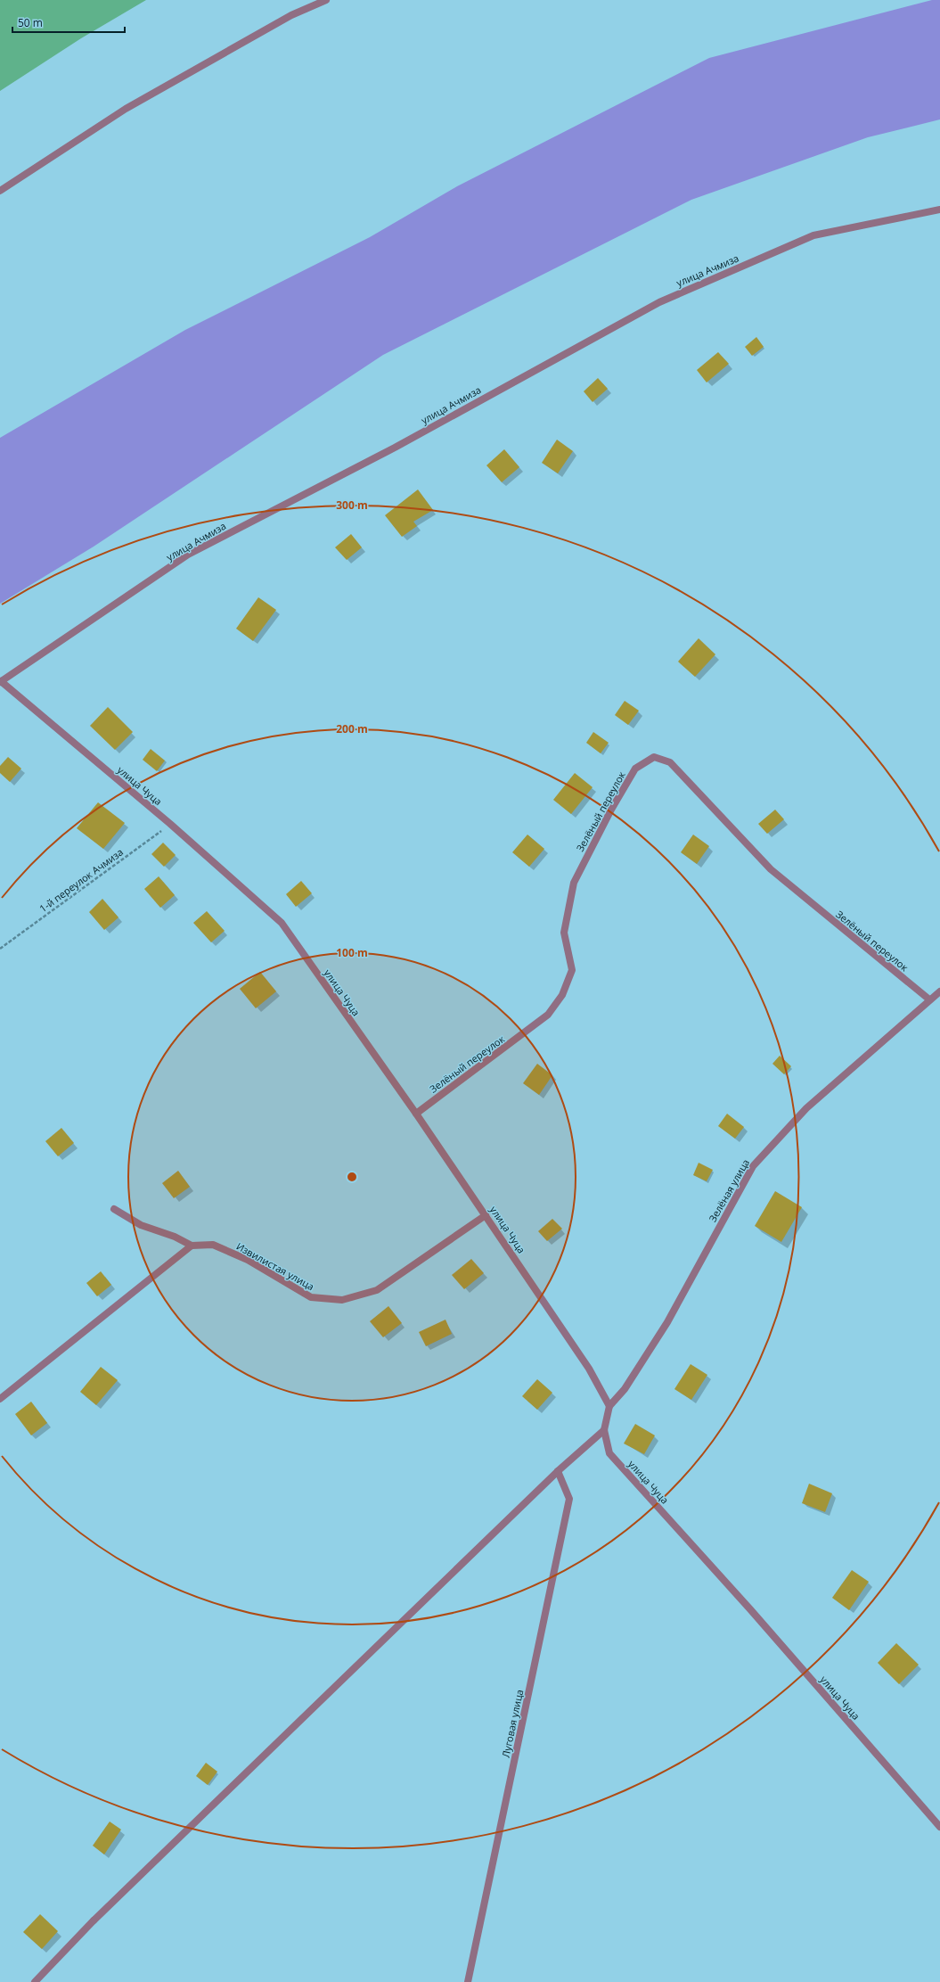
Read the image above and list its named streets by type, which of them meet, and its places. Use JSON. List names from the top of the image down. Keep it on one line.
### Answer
{"streets":{"street":["улица Ачмиза","улица Чуца","Зелёный переулок","Зелёная улица","Извилистая улица","Луговая улица"],"path":["1-й переулок Ачмиза"]},"crossings":[["улица Ачмиза","улица Чуца"],["улица Чуца","Зелёный переулок"],["улица Чуца","1-й переулок Ачмиза"],["улица Чуца","Зелёная улица"],["улица Чуца","Извилистая улица"],["Зелёный переулок","Зелёная улица"]],"scale_bar":"50 m","rings":["300 m","200 m","100 m"]}
